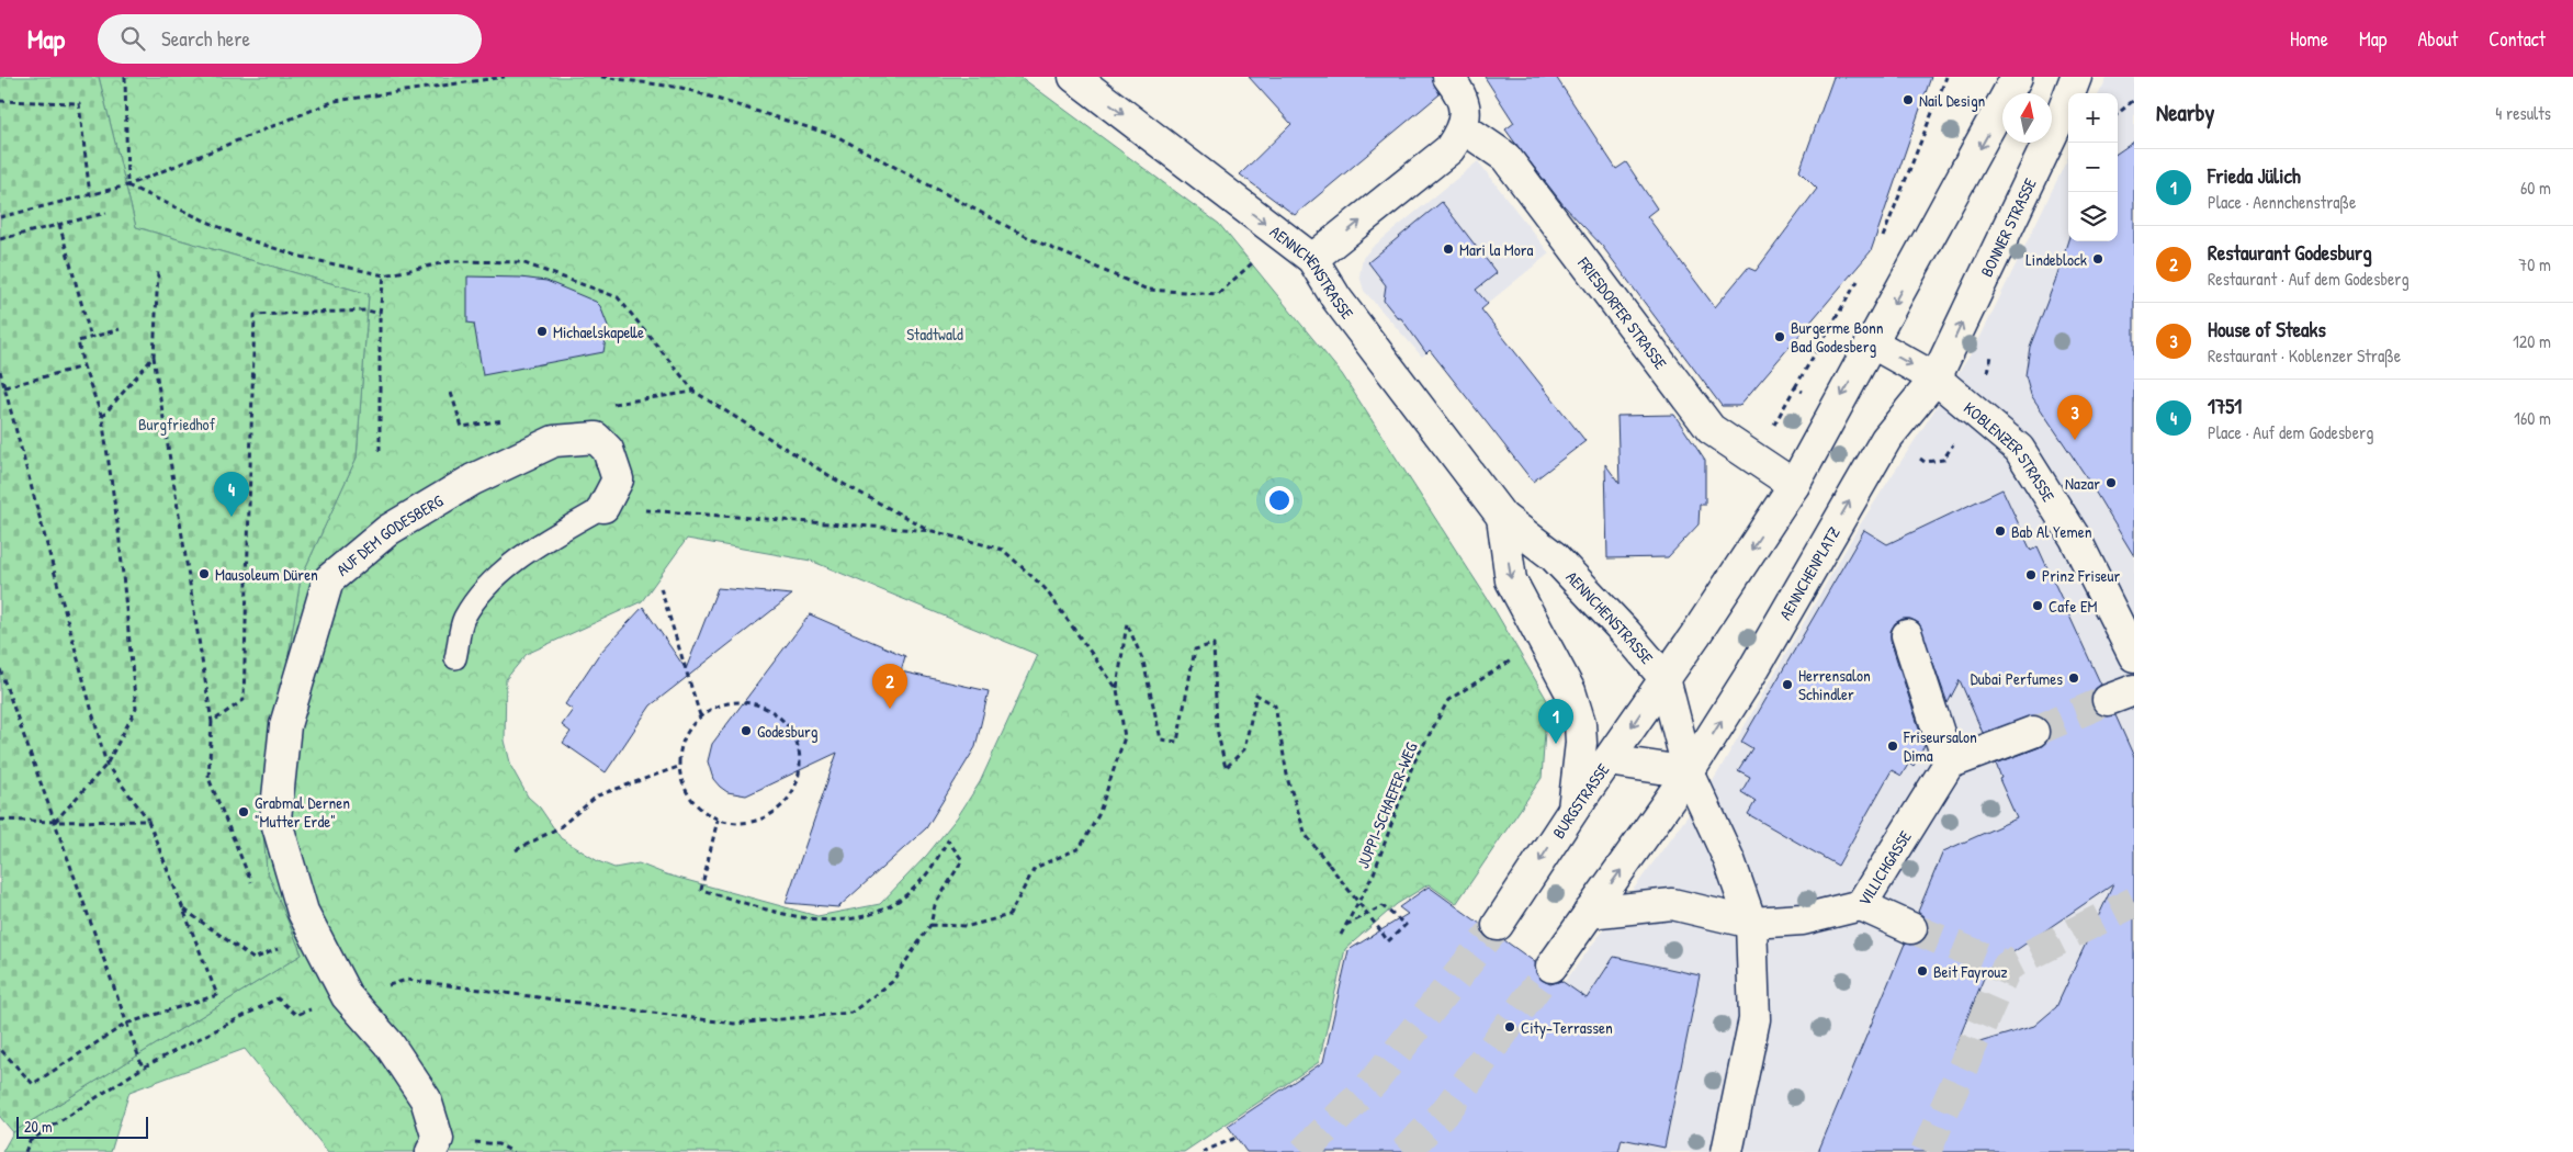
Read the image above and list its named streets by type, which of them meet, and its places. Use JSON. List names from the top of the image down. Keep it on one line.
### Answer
{"streets":{"street":["BONNER STRASSE","AENNCHENSTRASSE","FRIESDORFER STRASSE","KOBLENZER STRASSE","AUF DEM GODESBERG","AENNCHENPLATZ","BURGSTRASSE","VILLICHGASSE"],"path":["JUPPI-SCHAEFER-WEG"]},"crossings":[["BONNER STRASSE","KOBLENZER STRASSE"],["BONNER STRASSE","AENNCHENPLATZ"],["AENNCHENSTRASSE","BURGSTRASSE"],["KOBLENZER STRASSE","AENNCHENPLATZ"]],"parks":["Stadtwald","Burgfriedhof"],"places":["Nail Design","Mari la Mora","Lindeblock","Michaelskapelle","Burgerme Bonn Bad Godesberg","Nazar","Bab Al Yemen","Mausoleum Düren","Prinz Friseur","Cafe EM","Dubai Perfumes","Herrensalon Schindler","Godesburg","Friseursalon Dima","Grabmal Dernen \"Mutter Erde\"","Beit Fayrouz","City-Terrassen"],"scale_bar":"20 m","north":"top","page":{"header":"Map","search":"Search here","nav":["Home","Map","About","Contact"],"heading":["Nearby","4 results"],"map_buttons":["+","−"],"list":[{"mark":"1","name":"Frieda Jülich","note":"Place · Aennchenstraße","value":"60 m"},{"mark":"2","name":"Restaurant Godesburg","note":"Restaurant · Auf dem Godesberg","value":"70 m"},{"mark":"3","name":"House of Steaks","note":"Restaurant · Koblenzer Straße","value":"120 m"},{"mark":"4","name":"1751","note":"Place · Auf dem Godesberg","value":"160 m"}],"pins":["3","4","2","1"],"scale":"20 m"}}
